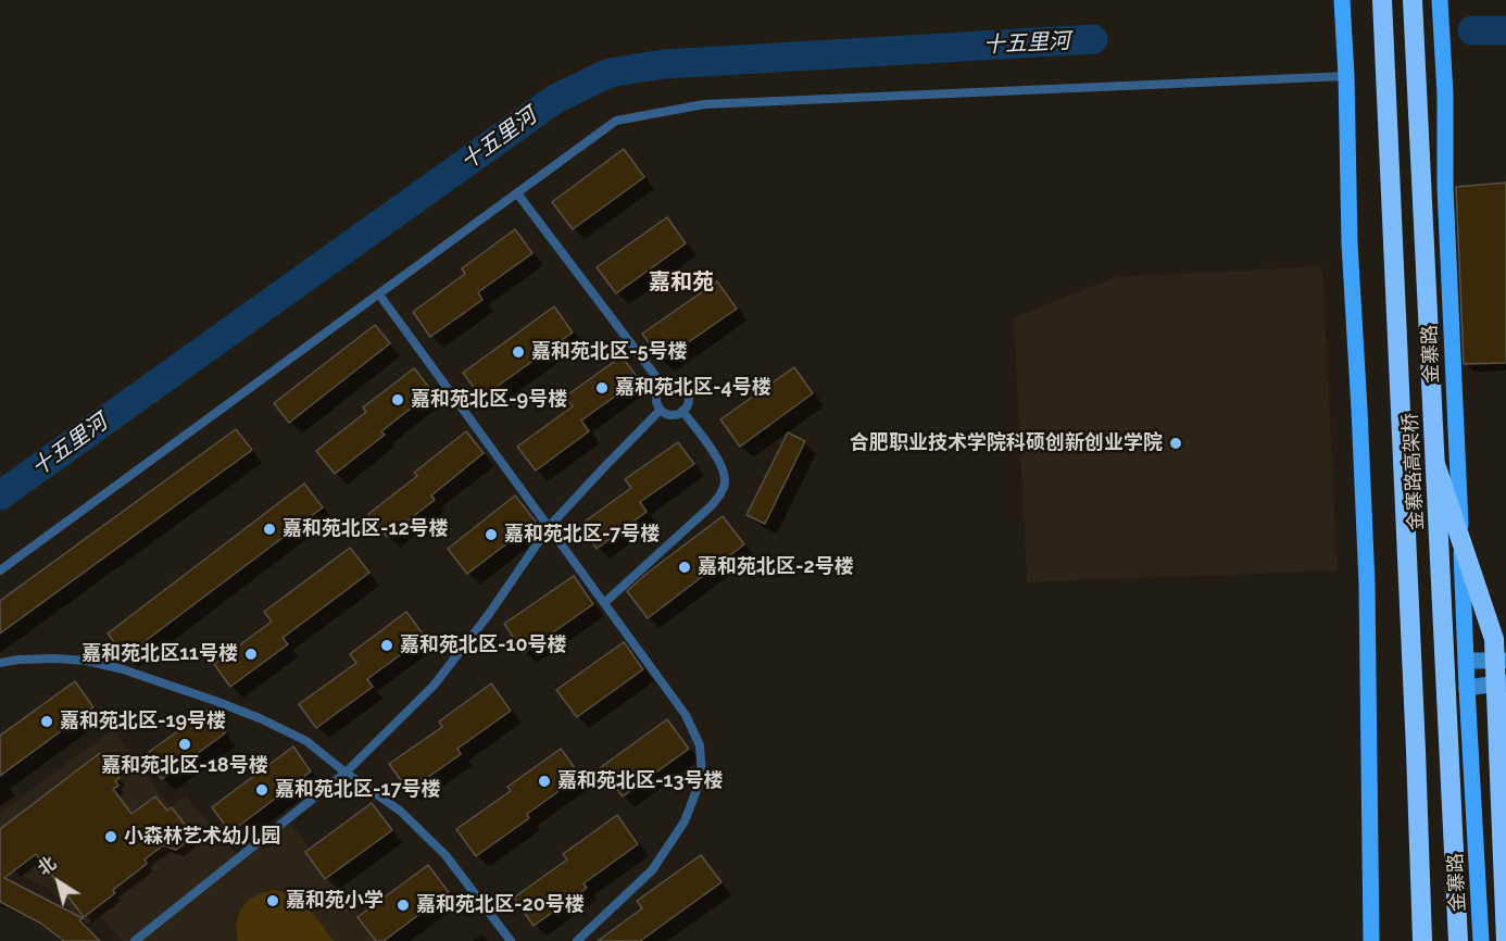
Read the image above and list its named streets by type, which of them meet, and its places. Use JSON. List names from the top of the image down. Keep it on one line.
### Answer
{"streets":{"highway":["金寨路高架桥"],"main road":["金寨路"]},"districts":["嘉和苑"],"water":["十五里河"],"places":["嘉和苑北区-5号楼","嘉和苑北区-4号楼","嘉和苑北区-9号楼","合肥职业技术学院科硕创新创业学院","嘉和苑北区-12号楼","嘉和苑北区-7号楼","嘉和苑北区-2号楼","嘉和苑北区-10号楼","嘉和苑北区11号楼","嘉和苑北区-19号楼","嘉和苑北区-18号楼","嘉和苑北区-13号楼","嘉和苑北区-17号楼","小森林艺术幼儿园","嘉和苑小学","嘉和苑北区-20号楼"],"north":"top left"}
